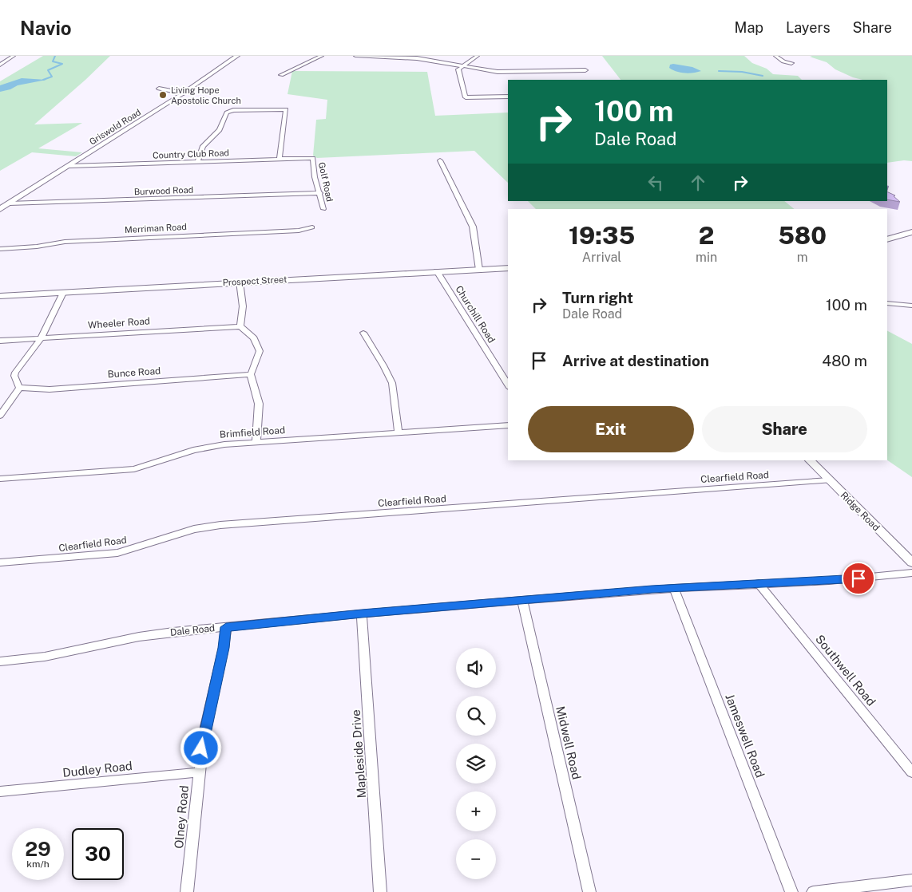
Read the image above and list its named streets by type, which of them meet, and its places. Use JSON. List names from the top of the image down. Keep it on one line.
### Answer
{"streets":{"main road":["Prospect Street"],"street":["Griswold Road","Country Club Road","Golf Road","Burwood Road","Merriman Road","Churchill Road","Wheeler Road","Bunce Road","Brimfield Road","Clearfield Road","Ridge Road","Dale Road","Southwell Road","Jameswell Road","Midwell Road","Mapleside Drive","Dudley Road","Olney Road"]},"crossings":[["Griswold Road","Country Club Road"],["Griswold Road","Burwood Road"],["Country Club Road","Golf Road"],["Golf Road","Burwood Road"],["Prospect Street","Churchill Road"],["Clearfield Road","Ridge Road"],["Dale Road","Southwell Road"],["Dale Road","Jameswell Road"],["Dale Road","Midwell Road"],["Dale Road","Mapleside Drive"],["Dale Road","Olney Road"],["Dudley Road","Olney Road"]],"places":["Living Hope Apostolic Church"],"page":{"header":"Navio","nav":["Map","Layers","Share"],"turn":["100 m","Dale Road"],"eta":["19:35","Arrival","2","min","580","m"],"list":[{"name":"Turn right","note":"Dale Road","value":"100 m"},{"name":"Arrive at destination","value":"480 m"}],"buttons":["Exit","Share"],"map_buttons":["+","−"],"speed":"29 km/h","limit":"30"}}
